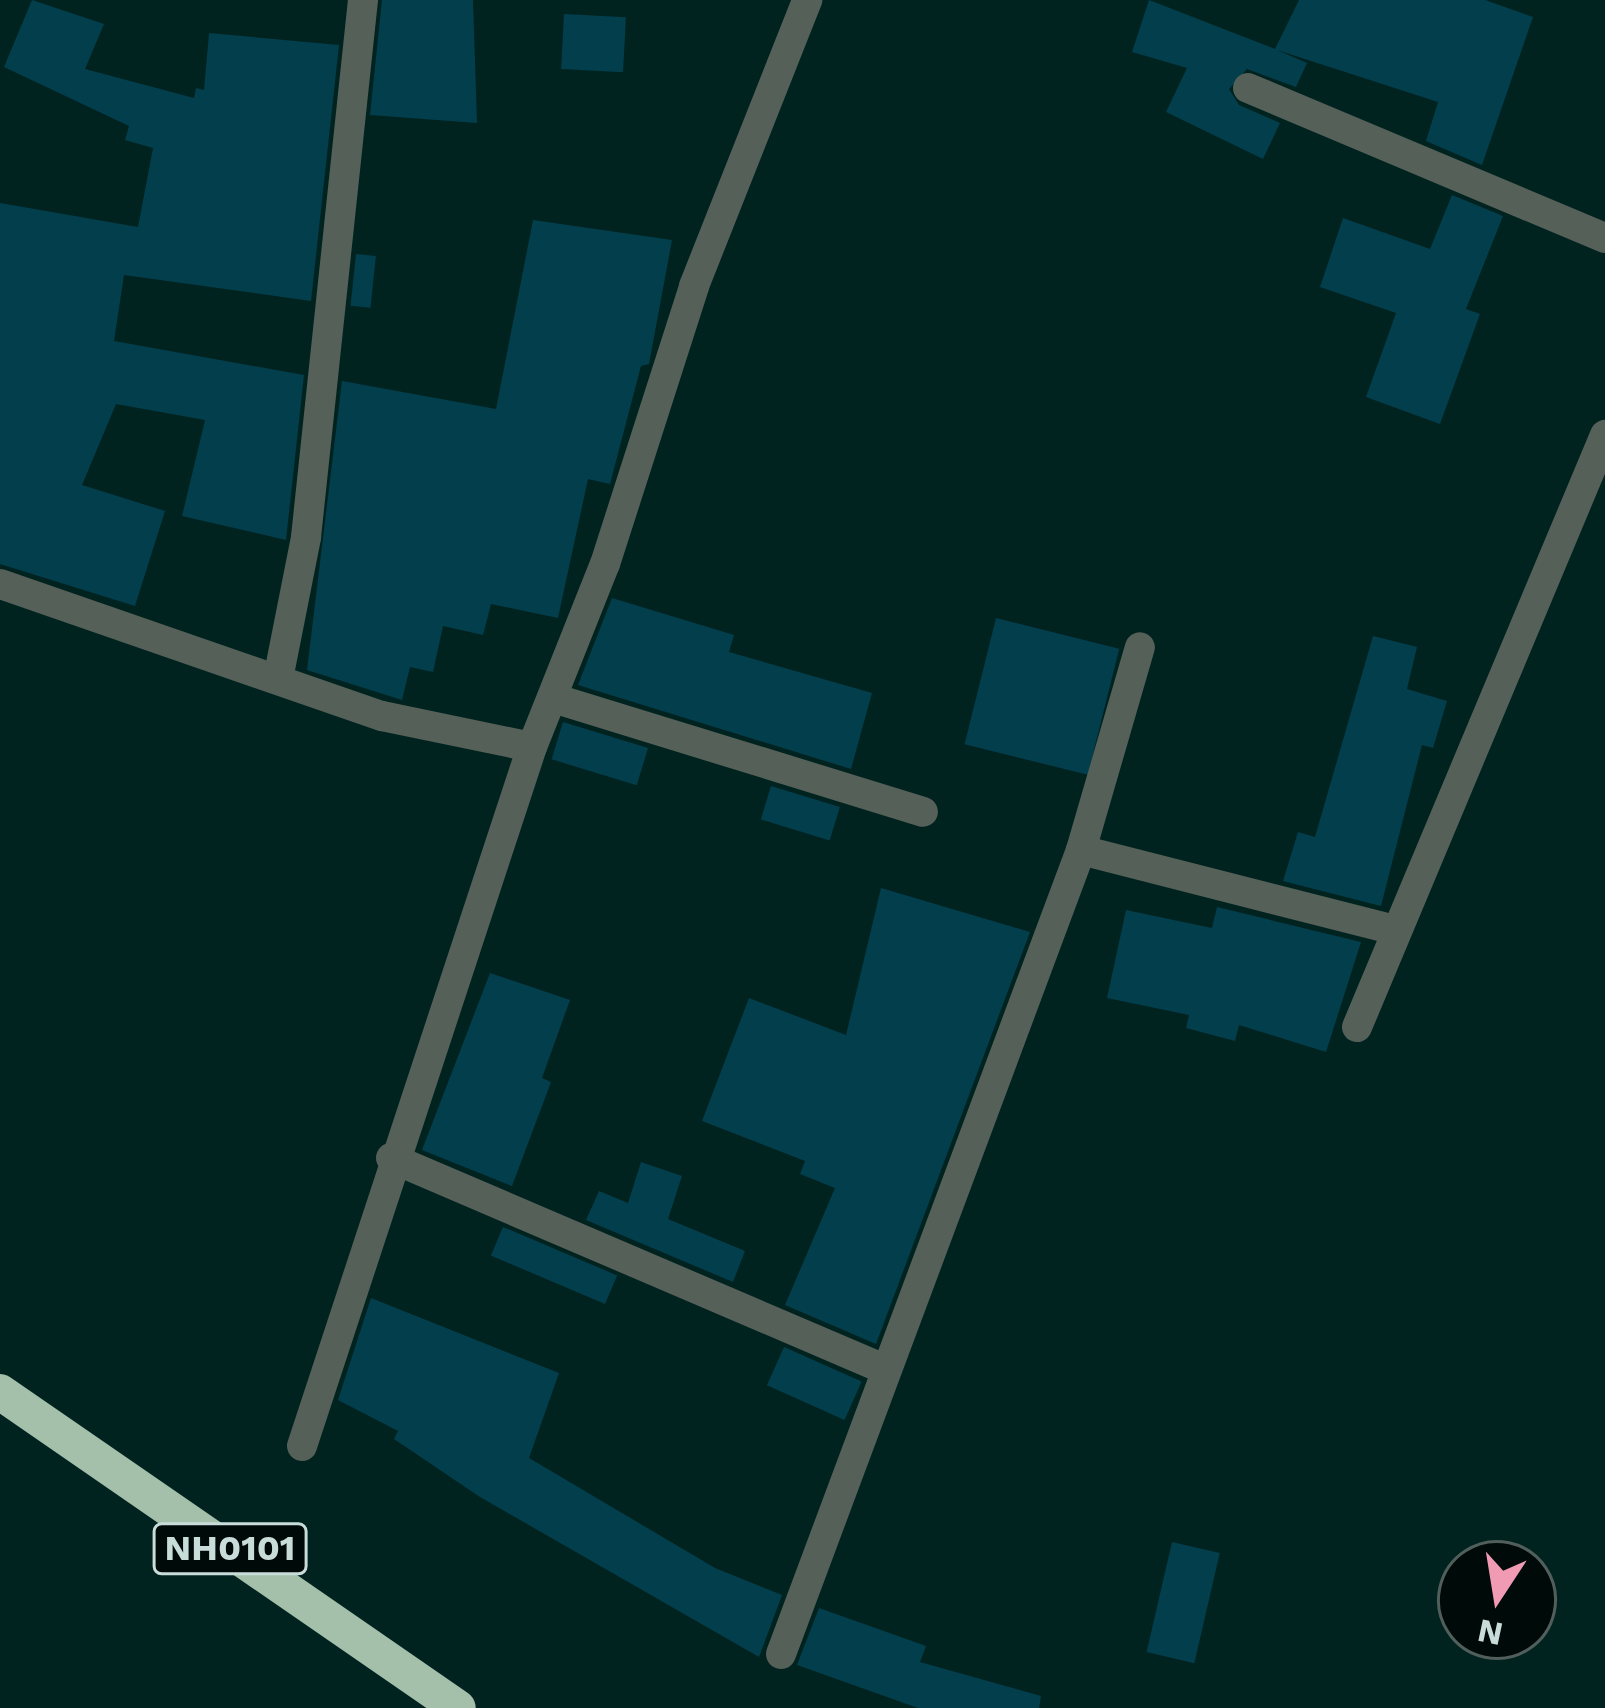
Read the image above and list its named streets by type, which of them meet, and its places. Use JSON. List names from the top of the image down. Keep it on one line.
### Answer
{"streets":{"highway":["NH0101"]},"north":"bottom"}
